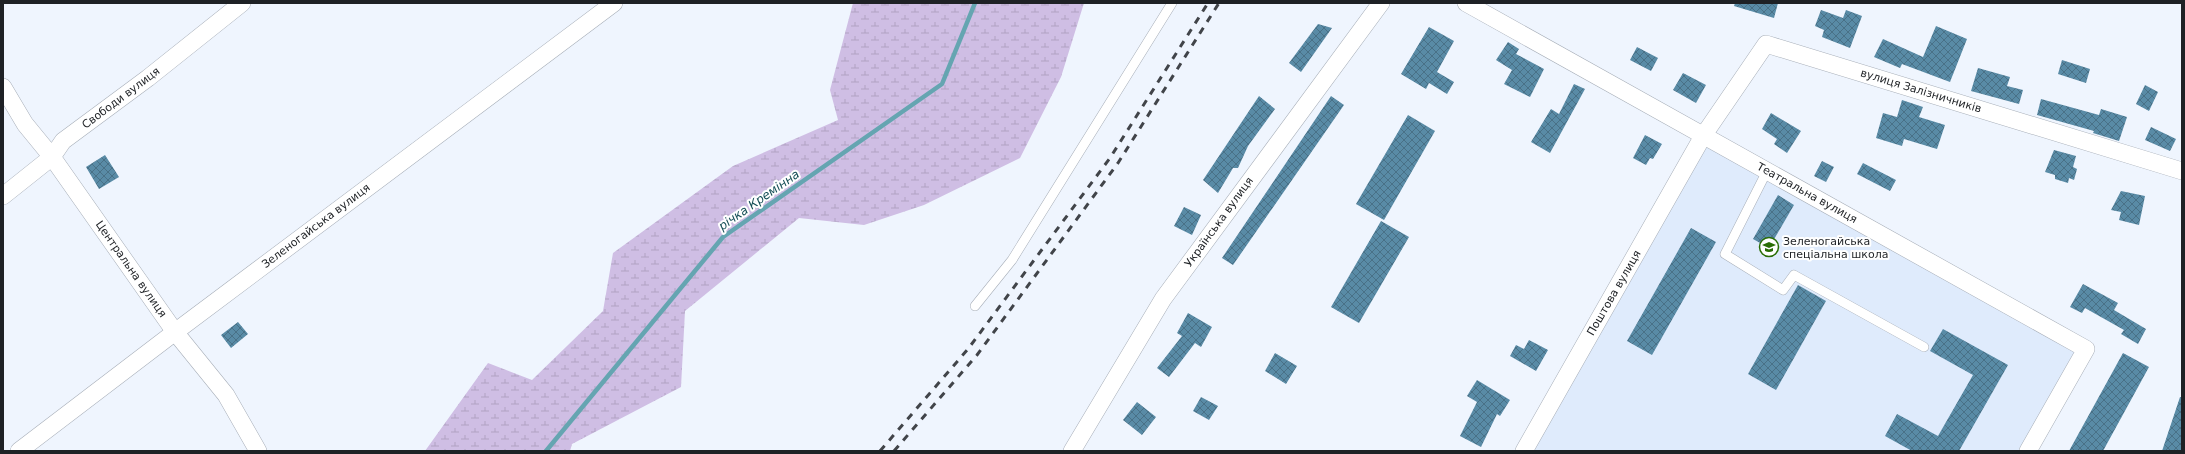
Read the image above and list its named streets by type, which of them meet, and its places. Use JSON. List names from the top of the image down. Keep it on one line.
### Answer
{"streets":{"street":["вулиця Залізничників","Свободи вулиця","Театральна вулиця","Українська вулиця","Зеленогайська вулиця","Центральна вулиця","Поштова вулиця"]},"crossings":[["вулиця Залізничників","Театральна вулиця"],["вулиця Залізничників","Поштова вулиця"],["Свободи вулиця","Центральна вулиця"],["Театральна вулиця","Поштова вулиця"],["Зеленогайська вулиця","Центральна вулиця"]],"water":["річка Кремінна"],"places":{"school or university":["Зеленогайська спеціальна школа"]}}
